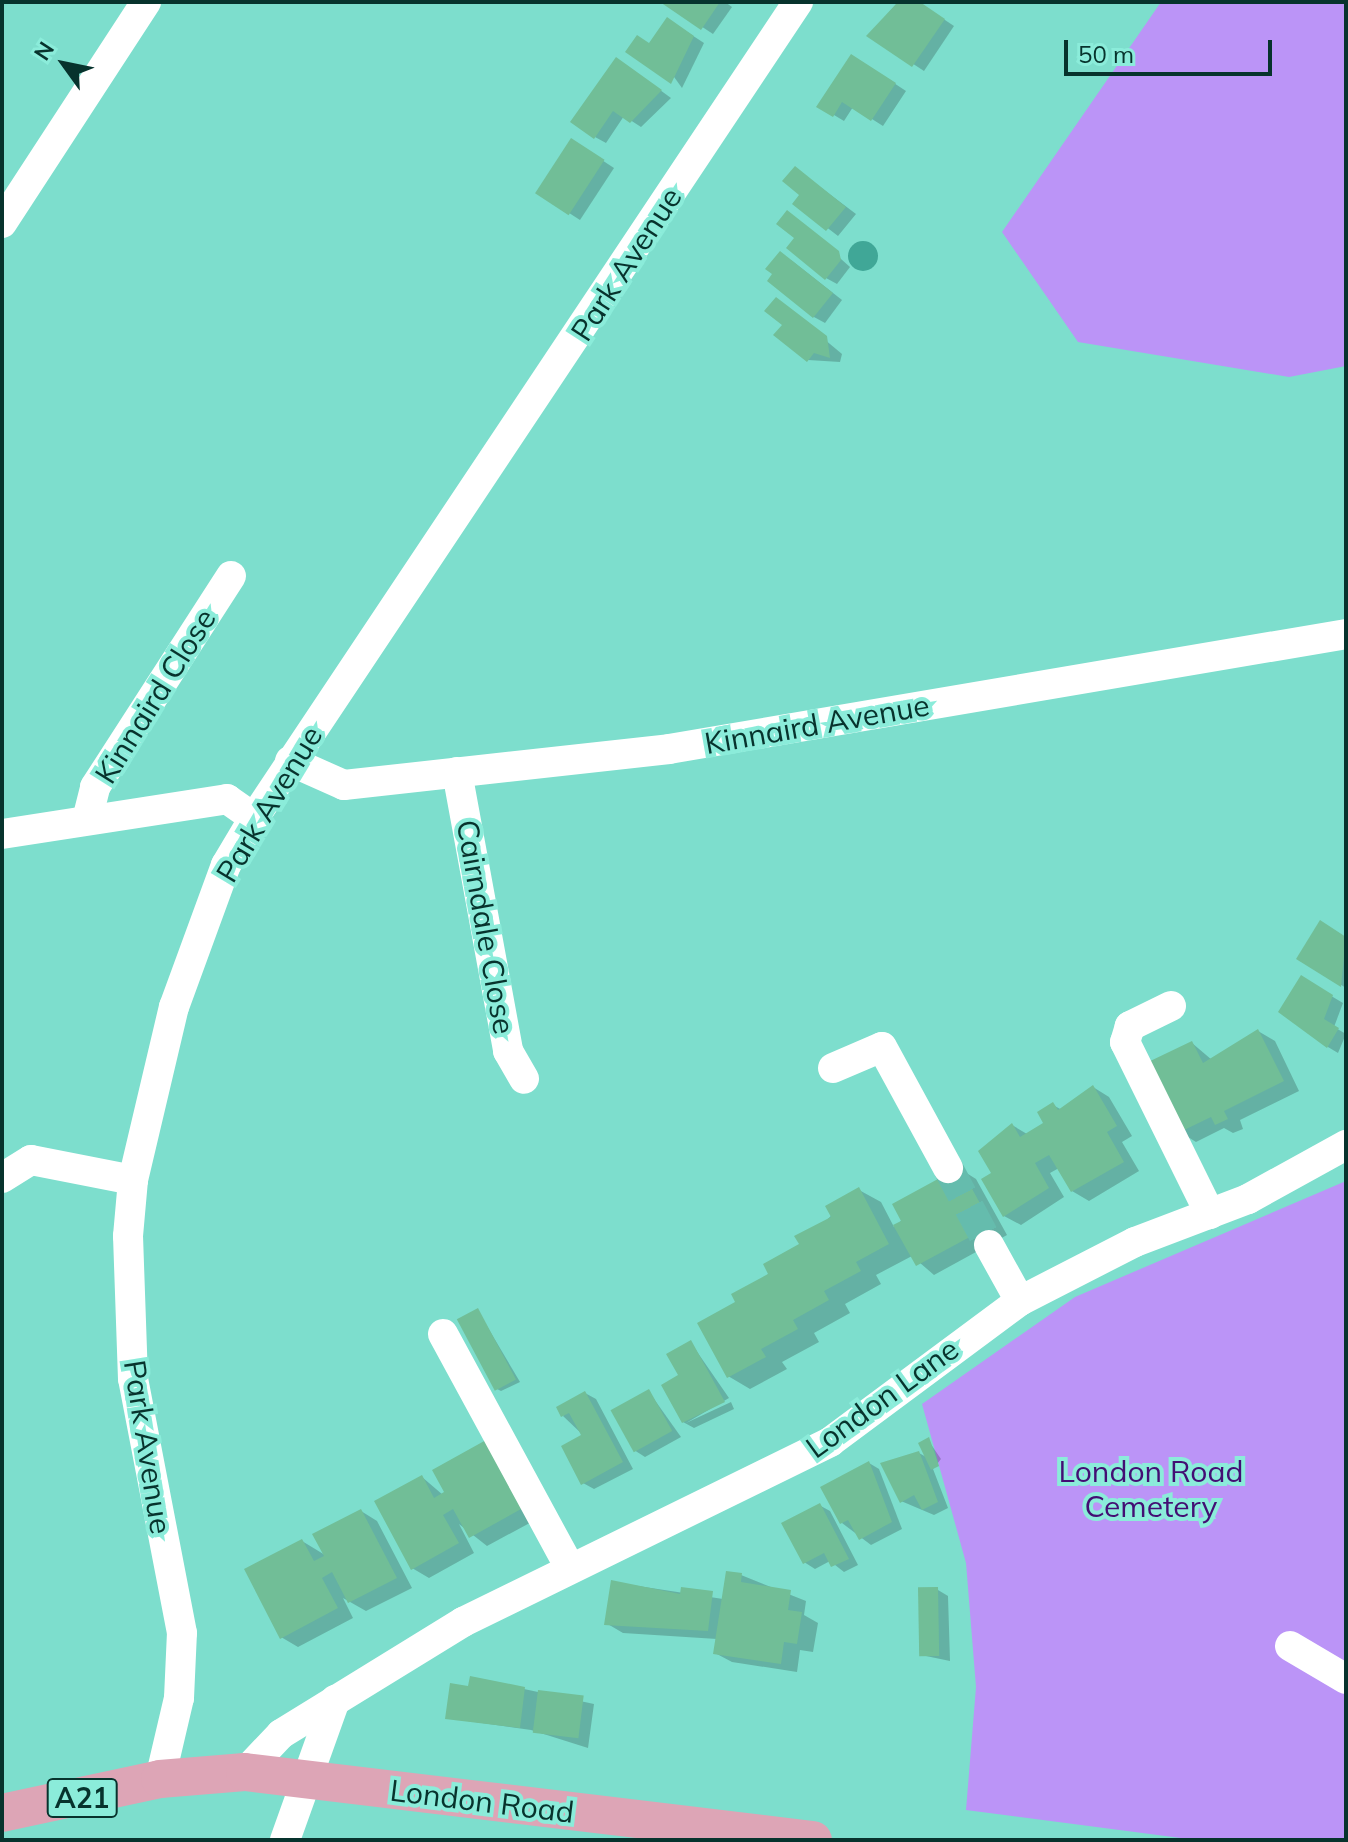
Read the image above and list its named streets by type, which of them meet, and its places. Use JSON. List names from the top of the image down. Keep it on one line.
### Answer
{"streets":{"main road":["A21","London Road"],"street":["Park Avenue","Kinnaird Close","Kinnaird Avenue","Cairndale Close","London Lane"]},"crossings":[["Park Avenue","Kinnaird Avenue"],["Park Avenue","A21"],["Kinnaird Avenue","Cairndale Close"],["London Lane","A21"],["A21","London Road"]],"parks":["London Road Cemetery"],"scale_bar":"50 m","north":"top left"}
